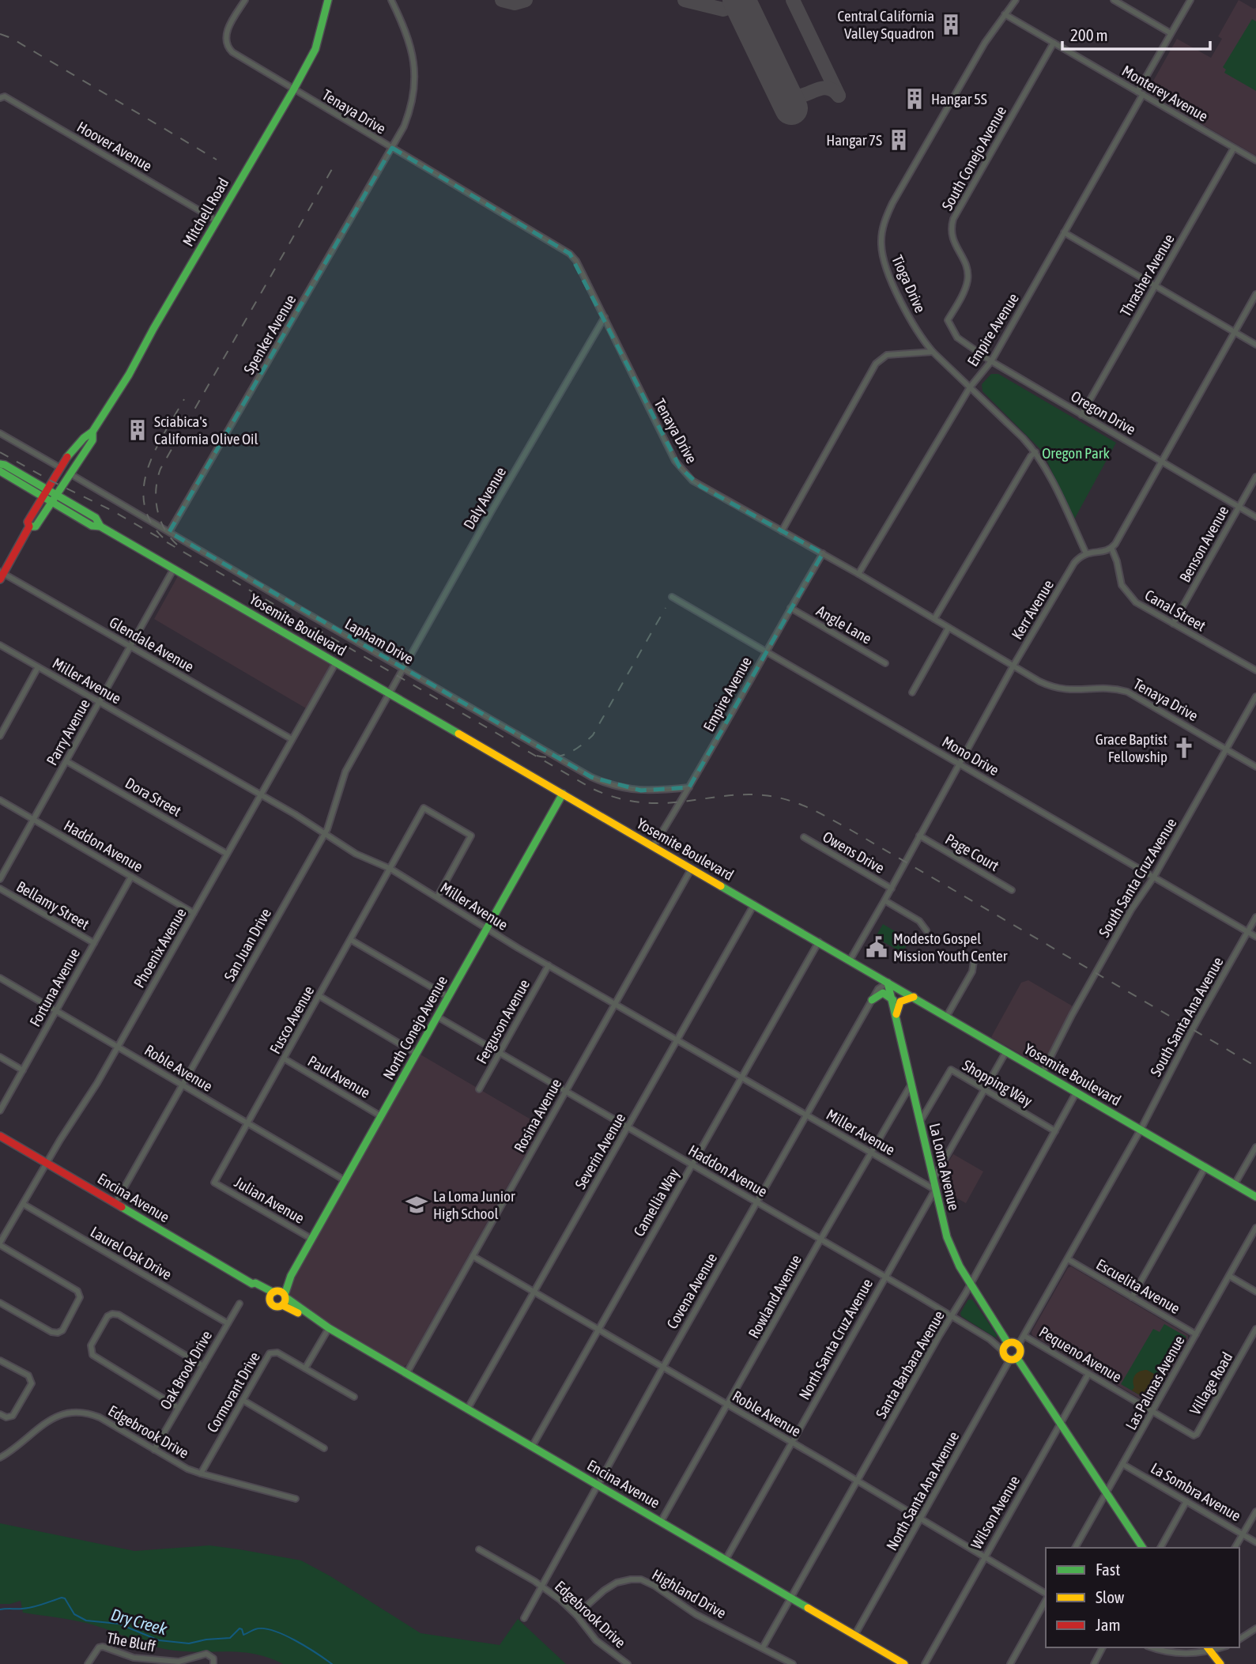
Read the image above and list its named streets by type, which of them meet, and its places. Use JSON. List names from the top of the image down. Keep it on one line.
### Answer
{"streets":{"main road":["Mitchell Road","Yosemite Boulevard","North Conejo Avenue","La Loma Avenue","Encina Avenue"],"street":["Monterey Avenue","Tenaya Drive","Hoover Avenue","South Conejo Avenue","Thrasher Avenue","Tioga Drive","Empire Avenue","Spenker Avenue","Oregon Drive","Daly Avenue","Benson Avenue","Kerr Avenue","Canal Street","Angle Lane","Lapham Drive","Glendale Avenue","Miller Avenue","Parry Avenue","Mono Drive","Dora Street","Haddon Avenue","Owens Drive","Page Court","South Santa Cruz Avenue","Bellamy Street","San Juan Drive","Phoenix Avenue","Fortuna Avenue","South Santa Ana Avenue","Fusco Avenue","Ferguson Avenue","Roble Avenue","Paul Avenue","Shopping Way","Rosina Avenue","Severin Avenue","Julian Avenue","Camellia Way","Laurel Oak Drive","Escuelita Avenue","Covena Avenue","Rowland Avenue","North Santa Cruz Avenue","Pequeno Avenue","Santa Barbara Avenue","Oak Brook Drive","Las Palmas Avenue","Village Road","Cormorant Drive","Edgebrook Drive","North Santa Ana Avenue","La Sombra Avenue","Wilson Avenue","Highland Drive","The Bluff"]},"crossings":[["Monterey Avenue","South Conejo Avenue"],["Monterey Avenue","Thrasher Avenue"],["Monterey Avenue","Tioga Drive"],["Monterey Avenue","Empire Avenue"],["Tenaya Drive","Mitchell Road"],["Tenaya Drive","Empire Avenue"],["Tenaya Drive","Spenker Avenue"],["Tenaya Drive","Daly Avenue"],["Tenaya Drive","Kerr Avenue"],["Tenaya Drive","South Santa Cruz Avenue"],["Hoover Avenue","Mitchell Road"],["South Conejo Avenue","Oregon Drive"],["Mitchell Road","Yosemite Boulevard"],["Mitchell Road","Lapham Drive"],["Thrasher Avenue","Oregon Drive"],["Tioga Drive","Empire Avenue"],["Tioga Drive","Kerr Avenue"],["Empire Avenue","Oregon Drive"],["Empire Avenue","Yosemite Boulevard"],["Empire Avenue","Angle Lane"],["Empire Avenue","Lapham Drive"],["Empire Avenue","Mono Drive"],["Spenker Avenue","Lapham Drive"],["Oregon Drive","Benson Avenue"],["Daly Avenue","Yosemite Boulevard"],["Daly Avenue","Lapham Drive"],["Daly Avenue","San Juan Drive"],["Benson Avenue","Canal Street"],["Kerr Avenue","Yosemite Boulevard"],["Kerr Avenue","Mono Drive"],["Kerr Avenue","Owens Drive"],["Kerr Avenue","Page Court"],["Yosemite Boulevard","Parry Avenue"],["Yosemite Boulevard","South Santa Cruz Avenue"],["Yosemite Boulevard","San Juan Drive"],["Yosemite Boulevard","Phoenix Avenue"],["Yosemite Boulevard","South Santa Ana Avenue"],["Yosemite Boulevard","North Conejo Avenue"],["Yosemite Boulevard","Rosina Avenue"],["Yosemite Boulevard","Severin Avenue"],["Yosemite Boulevard","La Loma Avenue"],["Yosemite Boulevard","Camellia Way"],["Yosemite Boulevard","Covena Avenue"],["Yosemite Boulevard","Santa Barbara Avenue"],["Glendale Avenue","Parry Avenue"],["Glendale Avenue","Phoenix Avenue"],["Miller Avenue","Parry Avenue"],["Miller Avenue","San Juan Drive"],["Miller Avenue","Phoenix Avenue"],["Miller Avenue","Fusco Avenue"],["Miller Avenue","Ferguson Avenue"],["Miller Avenue","North Conejo Avenue"],["Miller Avenue","Rosina Avenue"],["Miller Avenue","Severin Avenue"],["Miller Avenue","La Loma Avenue"],["Miller Avenue","Camellia Way"],["Miller Avenue","Covena Avenue"],["Miller Avenue","Rowland Avenue"],["Miller Avenue","North Santa Cruz Avenue"],["Parry Avenue","Dora Street"],["Parry Avenue","Haddon Avenue"],["Mono Drive","South Santa Cruz Avenue"],["Mono Drive","South Santa Ana Avenue"],["Dora Street","Phoenix Avenue"],["Haddon Avenue","Phoenix Avenue"],["Haddon Avenue","Fortuna Avenue"],["Haddon Avenue","Ferguson Avenue"],["Haddon Avenue","North Conejo Avenue"],["Haddon Avenue","Rosina Avenue"],["Haddon Avenue","Severin Avenue"],["Haddon Avenue","La Loma Avenue"],["Haddon Avenue","Camellia Way"],["Haddon Avenue","Covena Avenue"],["Haddon Avenue","Rowland Avenue"],["Haddon Avenue","North Santa Cruz Avenue"],["Haddon Avenue","Santa Barbara Avenue"],["Haddon Avenue","North Santa Ana Avenue"],["Bellamy Street","Fortuna Avenue"],["San Juan Drive","Roble Avenue"],["San Juan Drive","Encina Avenue"],["Phoenix Avenue","Roble Avenue"],["Phoenix Avenue","Encina Avenue"],["Phoenix Avenue","Laurel Oak Drive"],["Fortuna Avenue","Roble Avenue"],["Fusco Avenue","Roble Avenue"],["Fusco Avenue","Paul Avenue"],["Fusco Avenue","Julian Avenue"],["North Conejo Avenue","Roble Avenue"],["North Conejo Avenue","Paul Avenue"],["North Conejo Avenue","Encina Avenue"],["North Conejo Avenue","Julian Avenue"],["Roble Avenue","Rosina Avenue"],["Roble Avenue","Severin Avenue"],["Roble Avenue","Camellia Way"],["Roble Avenue","Covena Avenue"],["Roble Avenue","Rowland Avenue"],["Roble Avenue","North Santa Cruz Avenue"],["Roble Avenue","Santa Barbara Avenue"],["Roble Avenue","North Santa Ana Avenue"],["Roble Avenue","Wilson Avenue"],["Shopping Way","La Loma Avenue"],["Shopping Way","Santa Barbara Avenue"],["Rosina Avenue","Encina Avenue"],["Severin Avenue","Encina Avenue"],["La Loma Avenue","Covena Avenue"],["La Loma Avenue","Rowland Avenue"],["La Loma Avenue","North Santa Cruz Avenue"],["La Loma Avenue","Santa Barbara Avenue"],["La Loma Avenue","North Santa Ana Avenue"],["Encina Avenue","Camellia Way"],["Encina Avenue","Covena Avenue"],["Encina Avenue","Rowland Avenue"],["Encina Avenue","North Santa Cruz Avenue"],["Encina Avenue","Santa Barbara Avenue"],["Encina Avenue","North Santa Ana Avenue"],["Laurel Oak Drive","Oak Brook Drive"],["Escuelita Avenue","Las Palmas Avenue"],["Covena Avenue","Edgebrook Drive"],["Pequeno Avenue","Las Palmas Avenue"],["Pequeno Avenue","Village Road"],["Pequeno Avenue","Wilson Avenue"],["Santa Barbara Avenue","Highland Drive"],["Oak Brook Drive","Edgebrook Drive"],["Las Palmas Avenue","Village Road"],["Las Palmas Avenue","La Sombra Avenue"],["Cormorant Drive","Edgebrook Drive"],["Edgebrook Drive","Highland Drive"]],"water":["Dry Creek"],"parks":["Oregon Park"],"places":{"building":["Central California Valley Squadron","Hangar 5S","Hangar 7S","Sciabica's California Olive Oil"],"church":["Grace Baptist Fellowship"],"public building":["Modesto Gospel Mission Youth Center"],"school or university":["La Loma Junior High School"]},"legend":["Fast","Slow","Jam"],"scale_bar":"200 m"}
